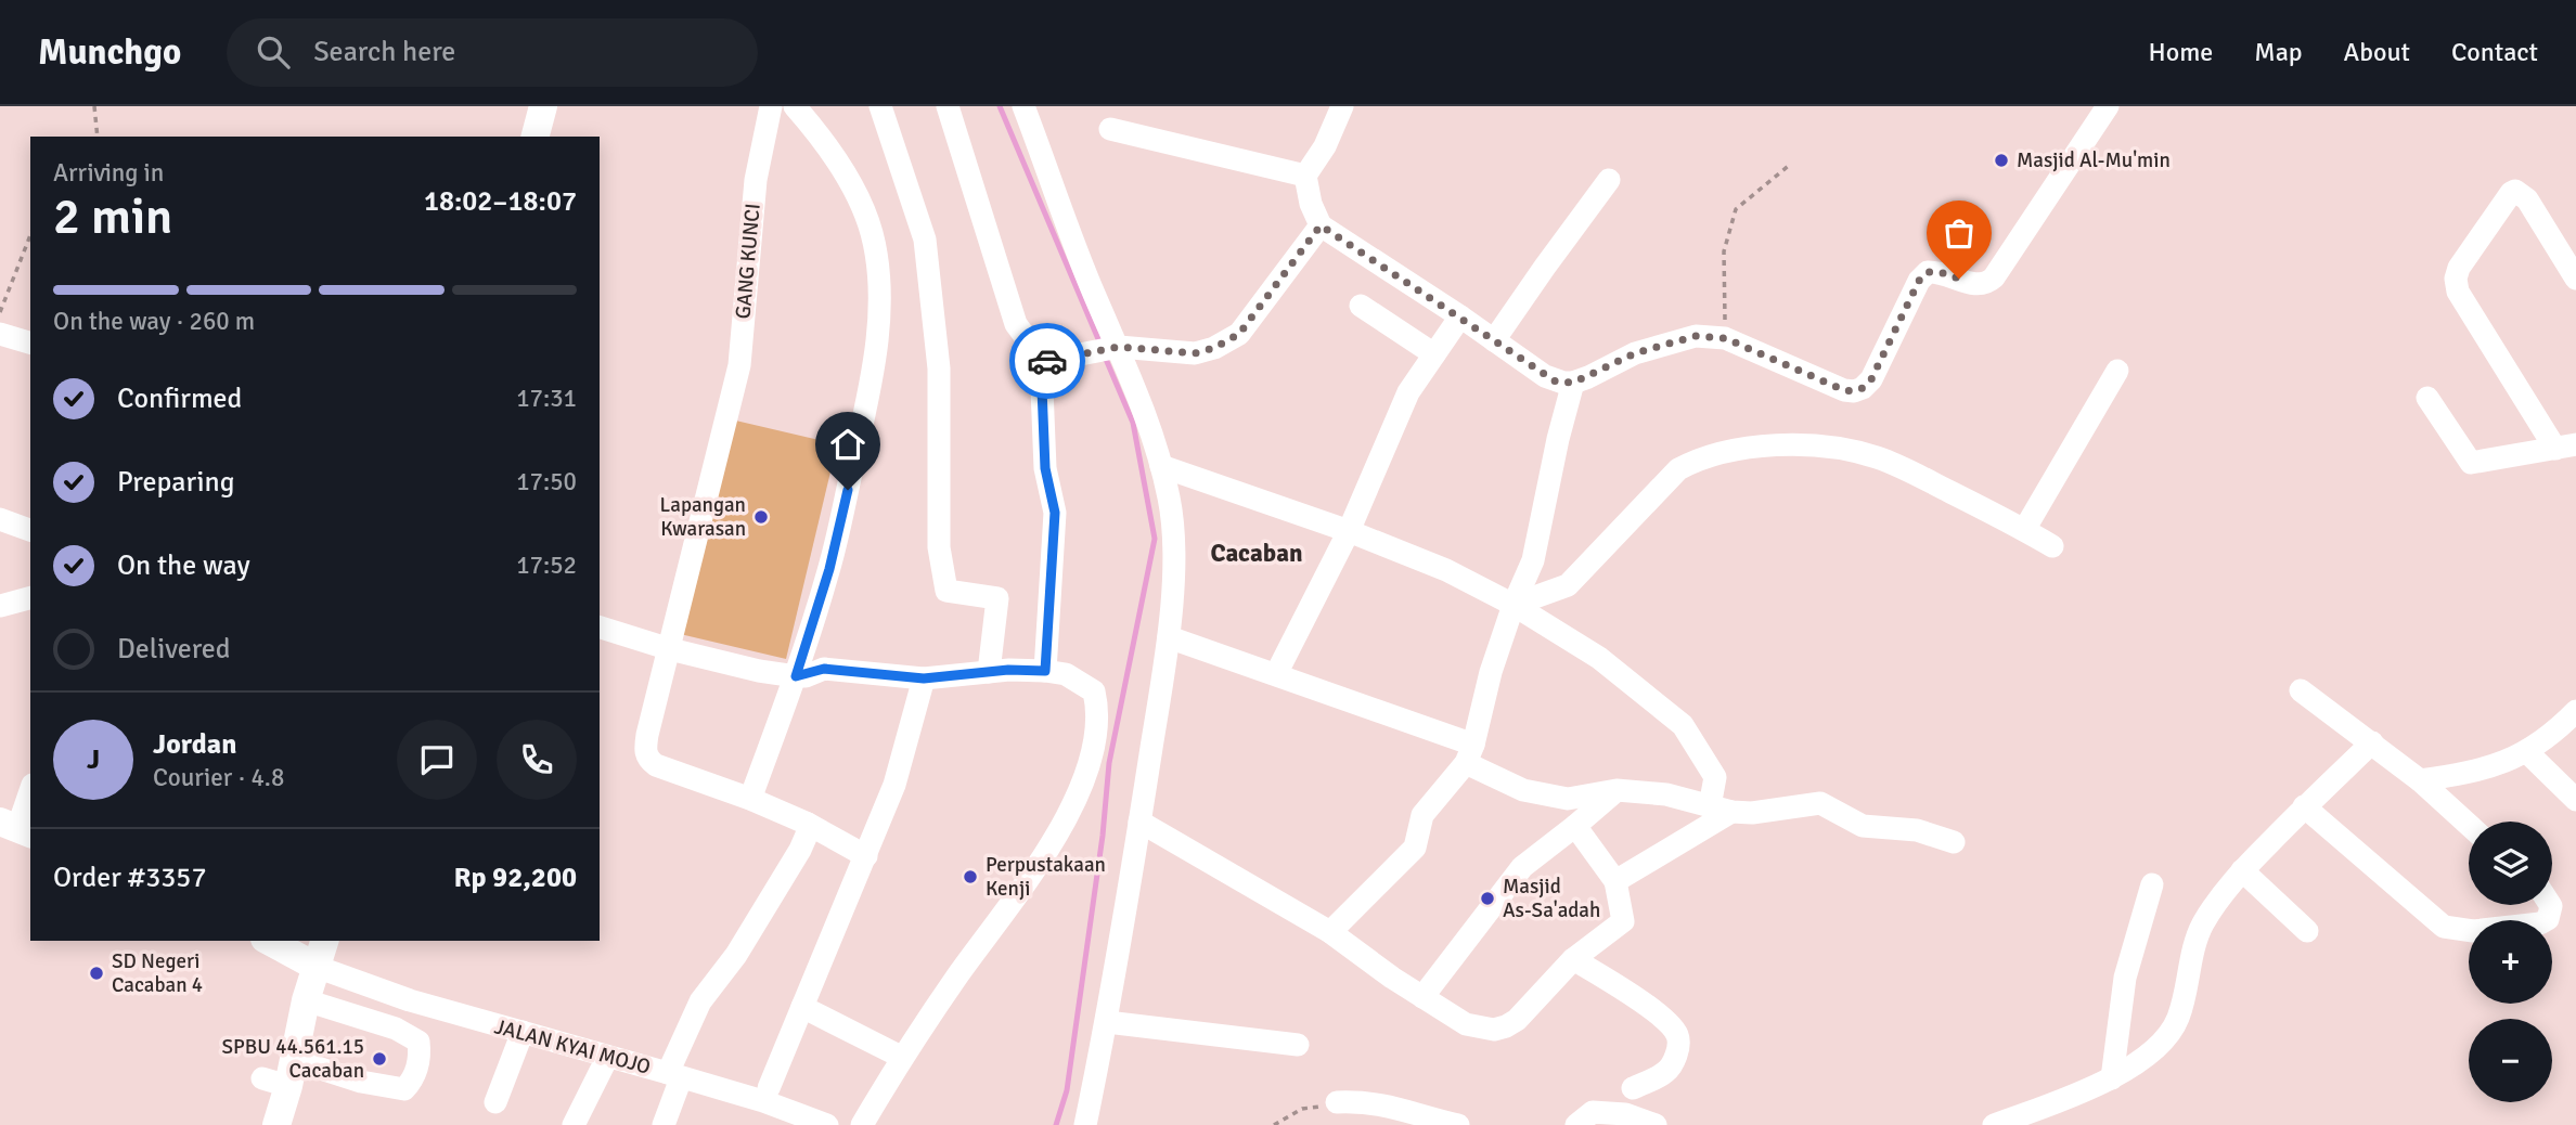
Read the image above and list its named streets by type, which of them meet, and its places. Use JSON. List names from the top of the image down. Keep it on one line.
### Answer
{"streets":{"street":["GANG KUNCI","JALAN KYAI MOJO"]},"districts":["Cacaban"],"places":["Masjid Al-Mu'min","Lapangan Kwarasan","Perpustakaan Kenji","Masjid As-Sa'adah","SD Negeri Cacaban 4","SPBU 44.561.15 Cacaban"],"page":{"header":"Munchgo","search":"Search here","nav":["Home","Map","About","Contact"],"heading":["2 min","Arriving in","18:02–18:07"],"panel":["Jordan","Courier · 4.8","Order #3357","Rp 92,200"],"bar":"On the way · 260 m","list":[["Confirmed","17:31"],["Preparing","17:50"],["On the way","17:52"],"Delivered"],"round":"J","map_buttons":["+","−"]}}
